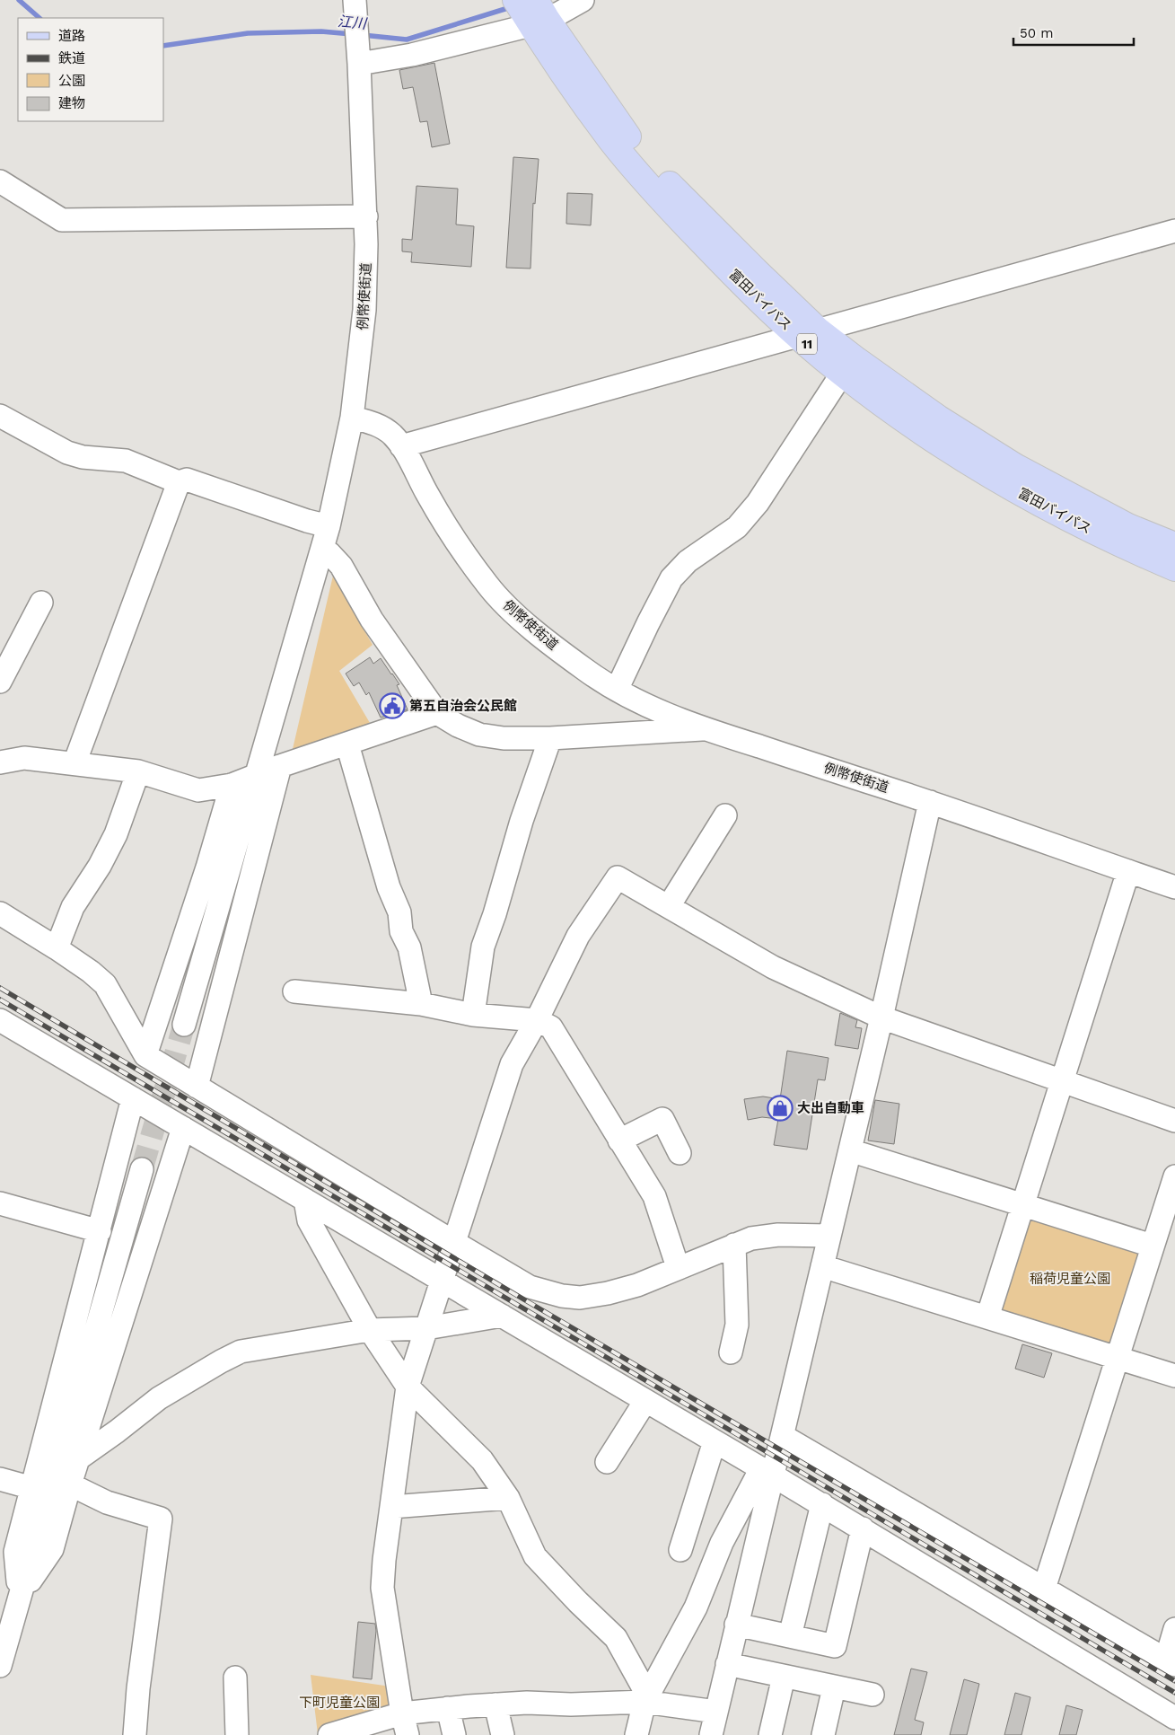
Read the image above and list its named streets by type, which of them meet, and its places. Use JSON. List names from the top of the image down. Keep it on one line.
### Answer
{"streets":{"main road":["富田バイパス","11"],"street":["例幣使街道"]},"water":["江川"],"parks":["稲荷児童公園","下町児童公園"],"places":{"public building":["第五自治会公民館"],"shop":["大出自動車"]},"legend":["道路","鉄道","公園","建物"],"scale_bar":"50 m"}
